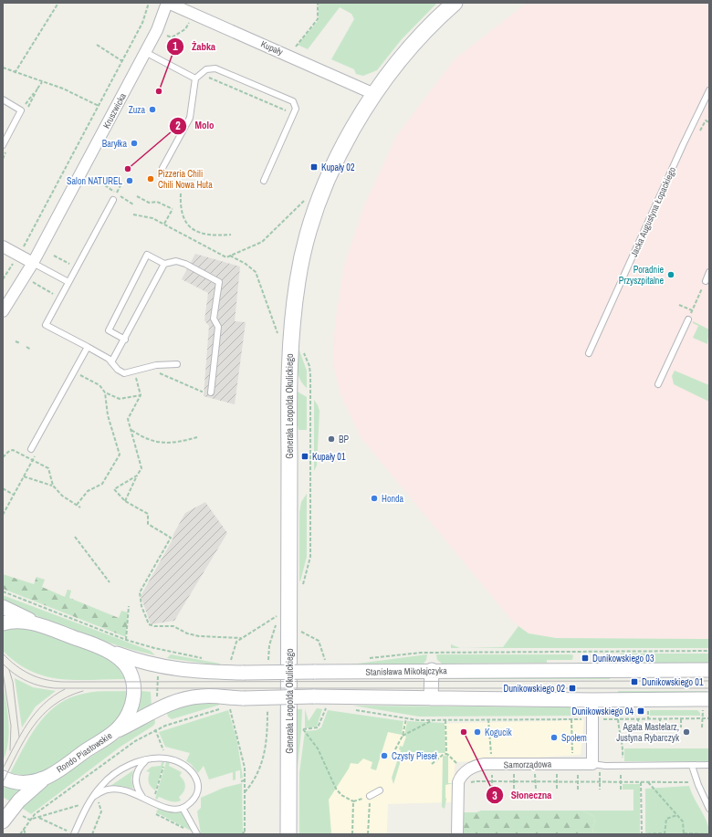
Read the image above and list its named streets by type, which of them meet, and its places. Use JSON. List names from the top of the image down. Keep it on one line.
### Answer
{"streets":{"main road":["Generała Leopolda Okulickiego"],"street":["Kupały","Kruszwicka","Stanisława Mikołajczyka","Rondo Piastowskie","Samorządowa"],"lane":["Jacka Augustyna Łopackiego"]},"crossings":[["Kupały","Kruszwicka"],["Kupały","Generała Leopolda Okulickiego"],["Stanisława Mikołajczyka","Rondo Piastowskie"]],"places":{"other":["Żabka","Zuza","Baryłka","Molo","Pizzeria Chili Chili Nowa Huta","Salon NATUREL","Poradnie Przyszpitalne","BP","Honda","Słoneczna","Kogucik","Agata Mastelarz, Justyna Rybarczyk","Społem","Czysty Pieseł"],"transit":["Kupały 02","Kupały 01","Dunikowskiego 03","Dunikowskiego 01","Dunikowskiego 02","Dunikowskiego 04"]}}
